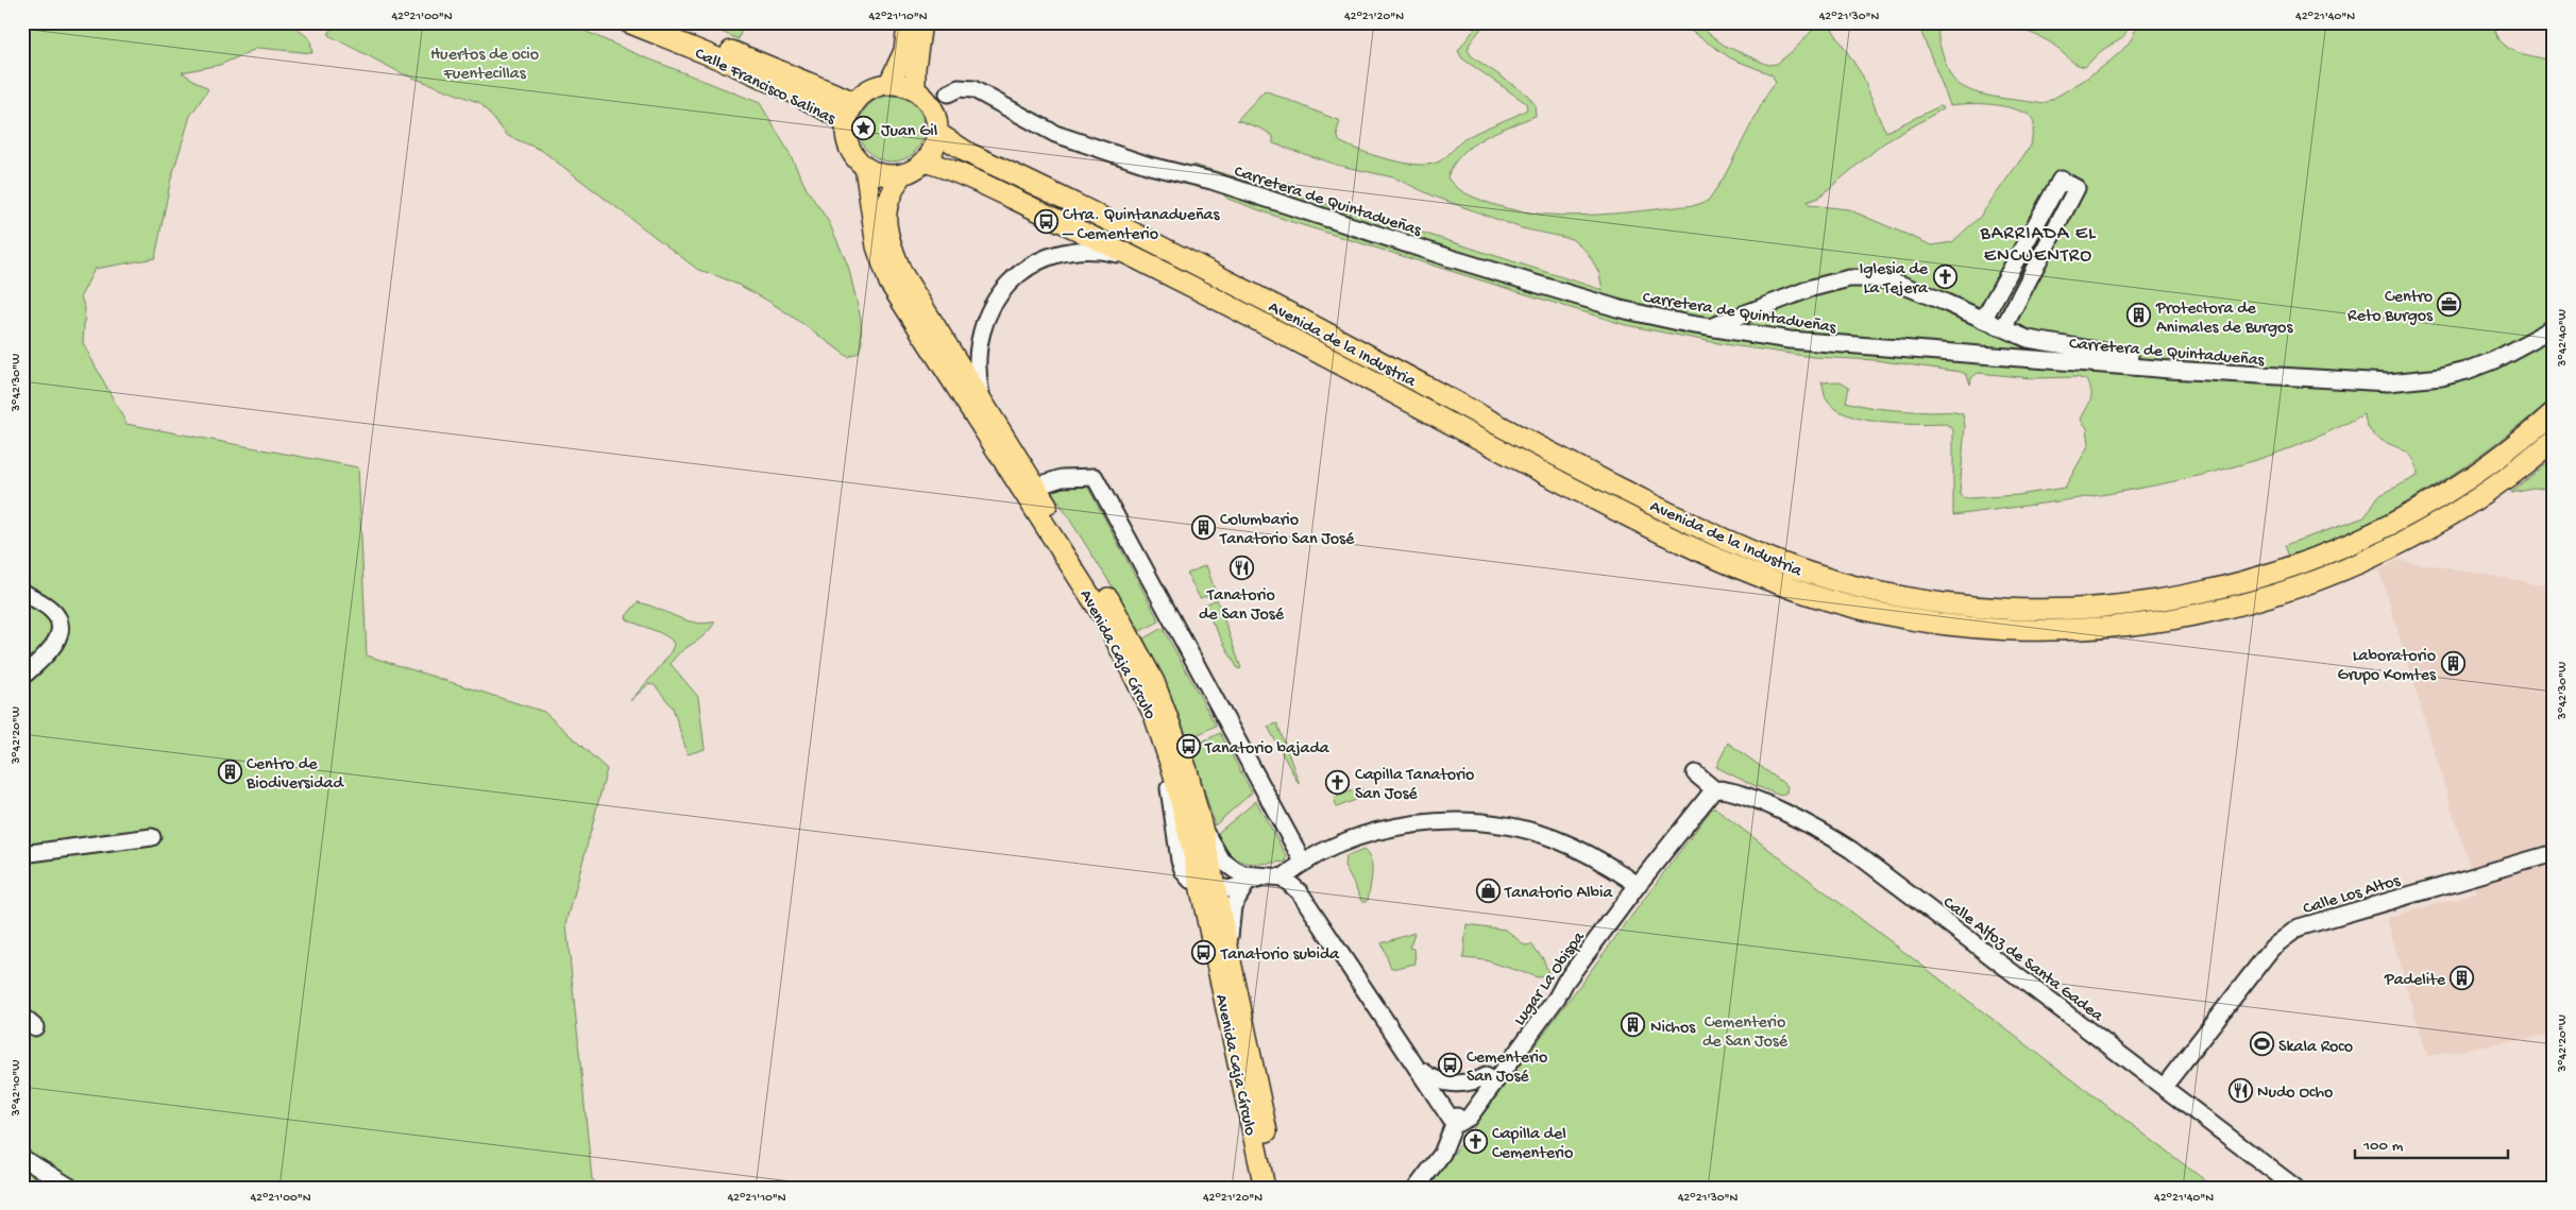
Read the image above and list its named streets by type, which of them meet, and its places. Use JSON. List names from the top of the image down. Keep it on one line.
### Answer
{"streets":{"main road":["Calle Francisco Salinas","Avenida de la Industria","Avenida Caja Círculo"],"street":["Carretera de Quintadueñas","Calle Los Altos","Calle Alfoz de Santa Gadea","Lugar La Obispa"]},"crossings":[["Calle Francisco Salinas","Avenida de la Industria"],["Calle Francisco Salinas","Avenida Caja Círculo"],["Avenida de la Industria","Avenida Caja Círculo"],["Calle Los Altos","Calle Alfoz de Santa Gadea"],["Calle Alfoz de Santa Gadea","Lugar La Obispa"]],"districts":["BARRIADA EL ENCUENTRO"],"parks":["Huertos de ocio Fuentecillas","Cementerio de San José"],"places":{"place":["Juan Gil"],"bus stop":["Ctra. Quintanadueñas – Cementerio","Tanatorio bajada","Tanatorio subida","Cementerio San José"],"church":["Iglesia de La Tejera","Capilla Tanatorio San José","Capilla del Cementerio"],"office":["Centro Reto Burgos"],"building":["Protectora de Animales de Burgos","Columbario Tanatorio San José","Laboratorio Grupo Komtes","Centro de Biodiversidad","Padelite","Nichos"],"restaurant":["Tanatorio de San José","Nudo Ocho"],"shop":["Tanatorio Albia"],"sports":["Skala Roco"]},"scale_bar":"100 m","coordinates":["42°21'00\"N","42°21'10\"N","42°21'20\"N","42°21'30\"N","42°21'40\"N","3°42'40\"W","3°42'30\"W","3°42'20\"W","3°42'10\"W"]}
